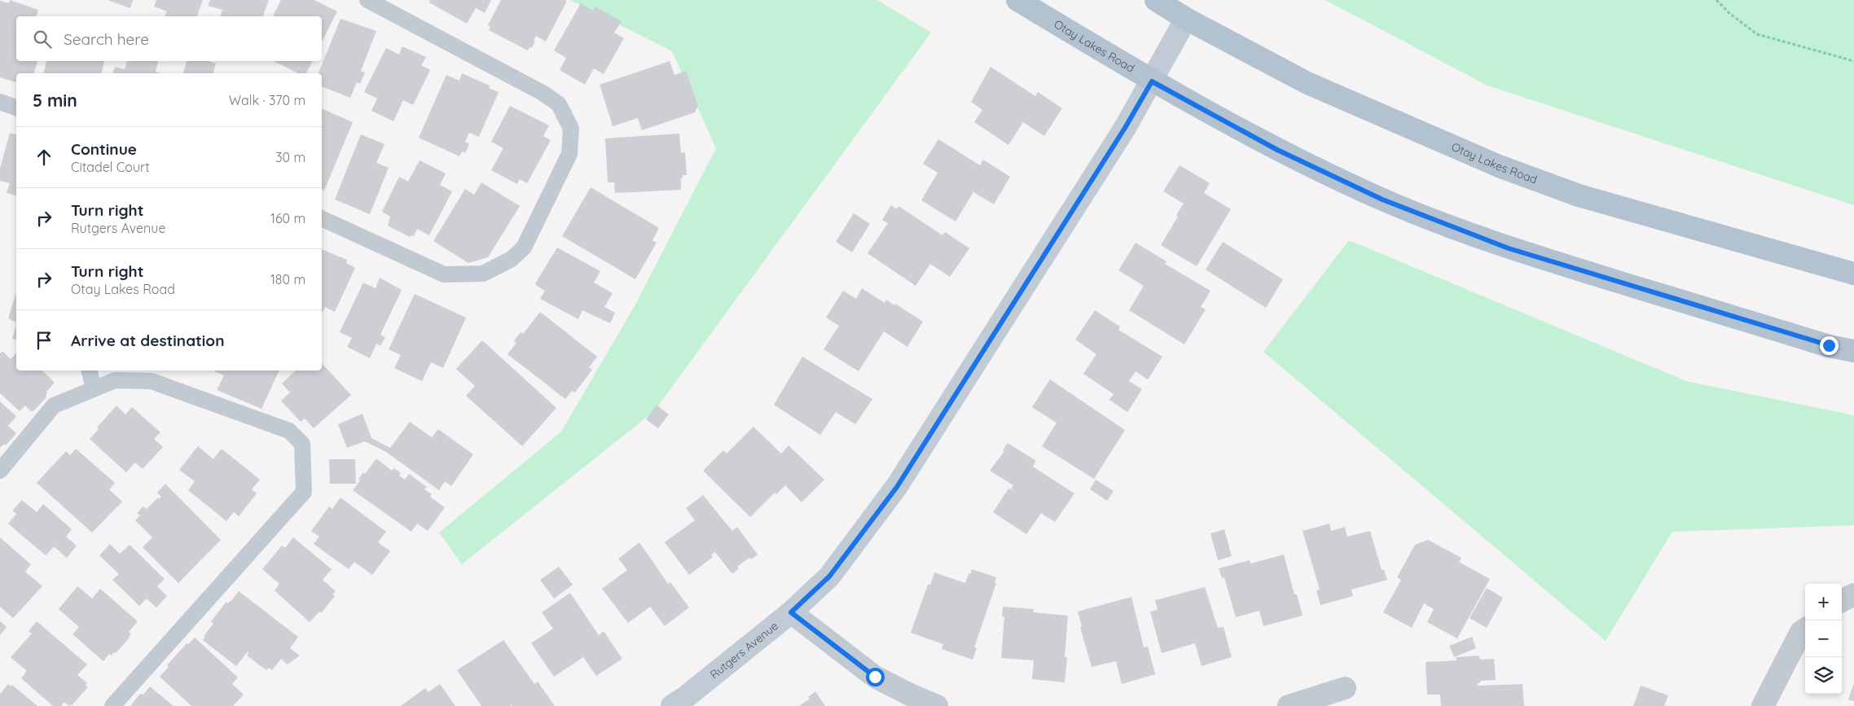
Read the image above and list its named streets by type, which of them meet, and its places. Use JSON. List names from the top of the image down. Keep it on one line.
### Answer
{"streets":{"main road":["Otay Lakes Road","Rutgers Avenue"]},"crossings":[["Otay Lakes Road","Rutgers Avenue"]],"page":{"search":"Search here","heading":["5 min","Walk · 370 m"],"list":[["Continue","Citadel Court","30 m"],["Turn right","Rutgers Avenue","160 m"],["Turn right","Otay Lakes Road","180 m"],"Arrive at destination"],"map_buttons":["+","−"]}}
